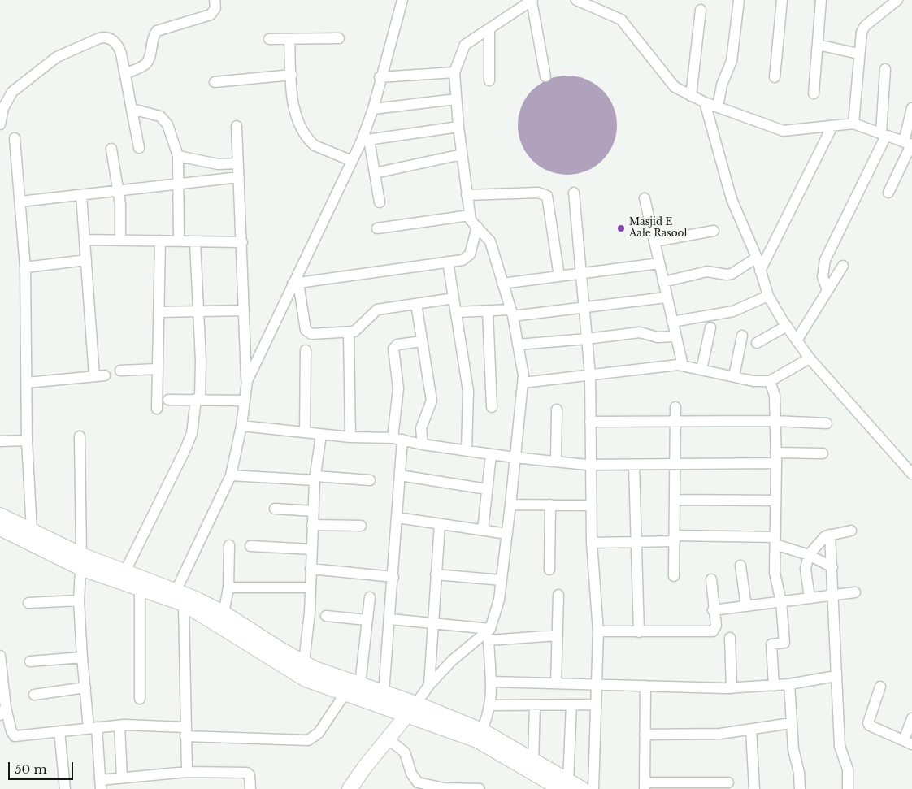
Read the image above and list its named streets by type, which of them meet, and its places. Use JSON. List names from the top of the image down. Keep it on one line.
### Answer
{"places":["Masjid E Aale Rasool"],"scale_bar":"50 m"}
